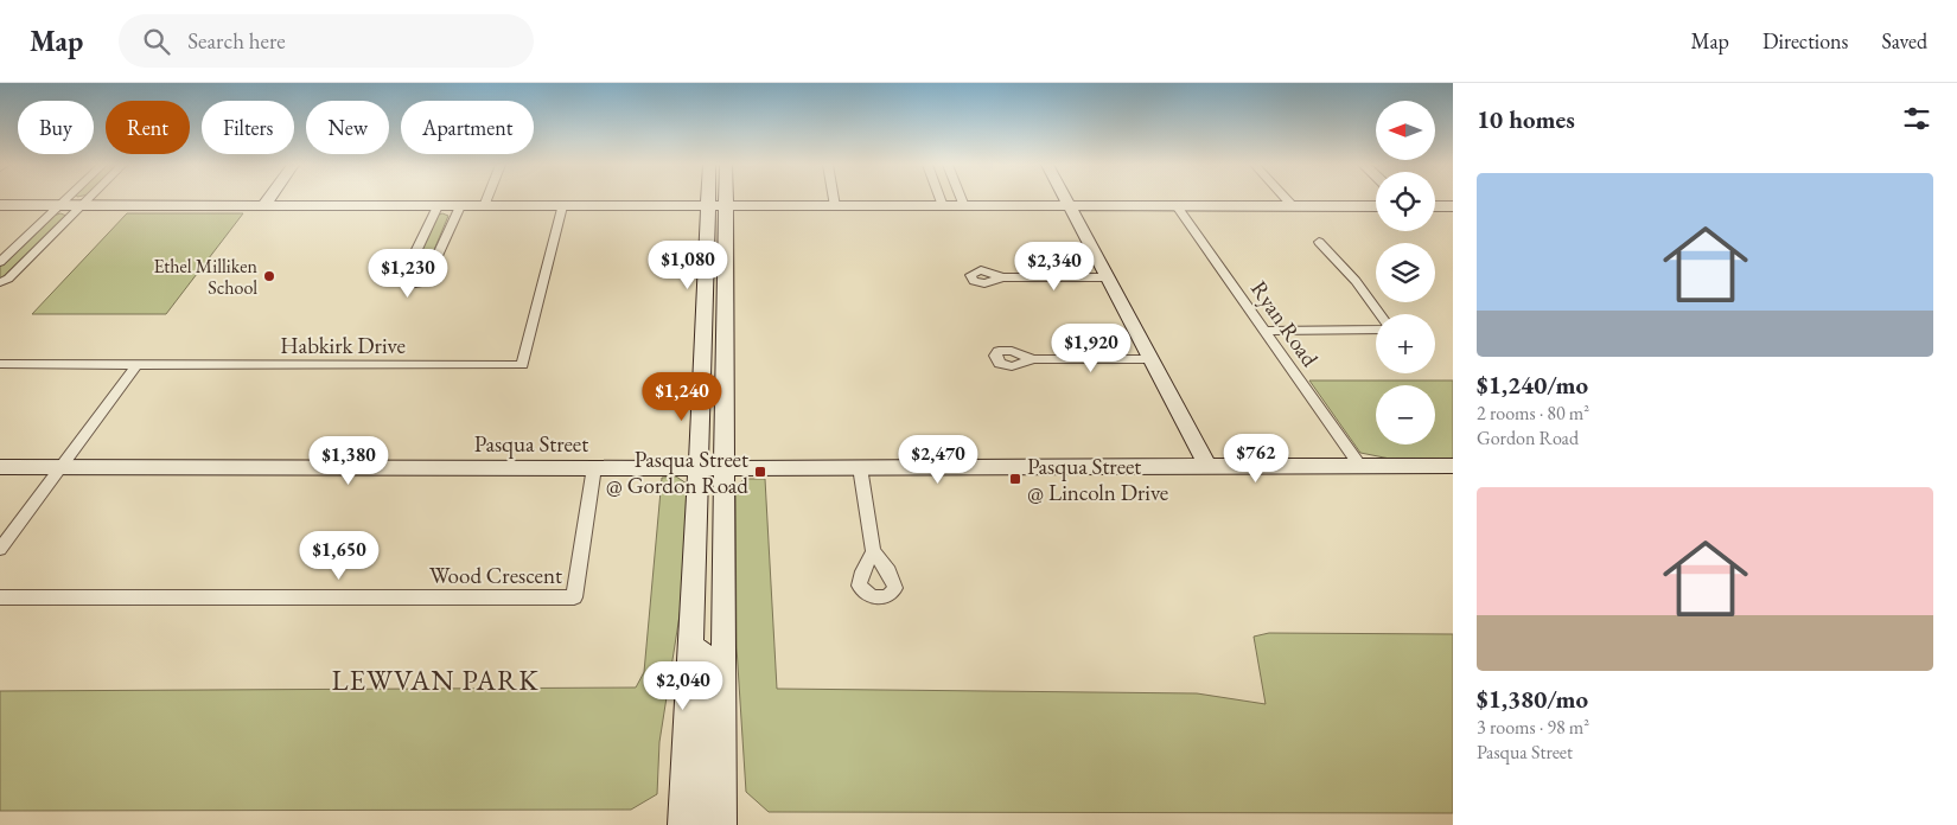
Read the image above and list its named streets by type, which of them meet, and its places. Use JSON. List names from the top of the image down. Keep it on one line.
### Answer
{"streets":{"street":["Ryan Road","Habkirk Drive","Pasqua Street","Wood Crescent"]},"crossings":[["Ryan Road","Pasqua Street"],["Pasqua Street","Wood Crescent"]],"districts":["LEWVAN PARK"],"places":{"other":["Ethel Milliken School"],"transit":["Pasqua Street @ Gordon Road","Pasqua Street @ Lincoln Drive"]},"north":"left","page":{"header":"Map","search":"Search here","nav":["Map","Directions","Saved"],"heading":"10 homes","map_buttons":["+","−"],"chip":["Buy","Rent","Filters","New","Apartment"],"list":[{"name":"$1,240/mo","note":"2 rooms · 80 m² · Gordon Road"},{"name":"$1,380/mo","note":"3 rooms · 98 m² · Pasqua Street"}],"price":["$1,080","$2,340","$1,230","$1,920","$1,240","$762","$2,470","$1,380","$1,650","$2,040"]}}
